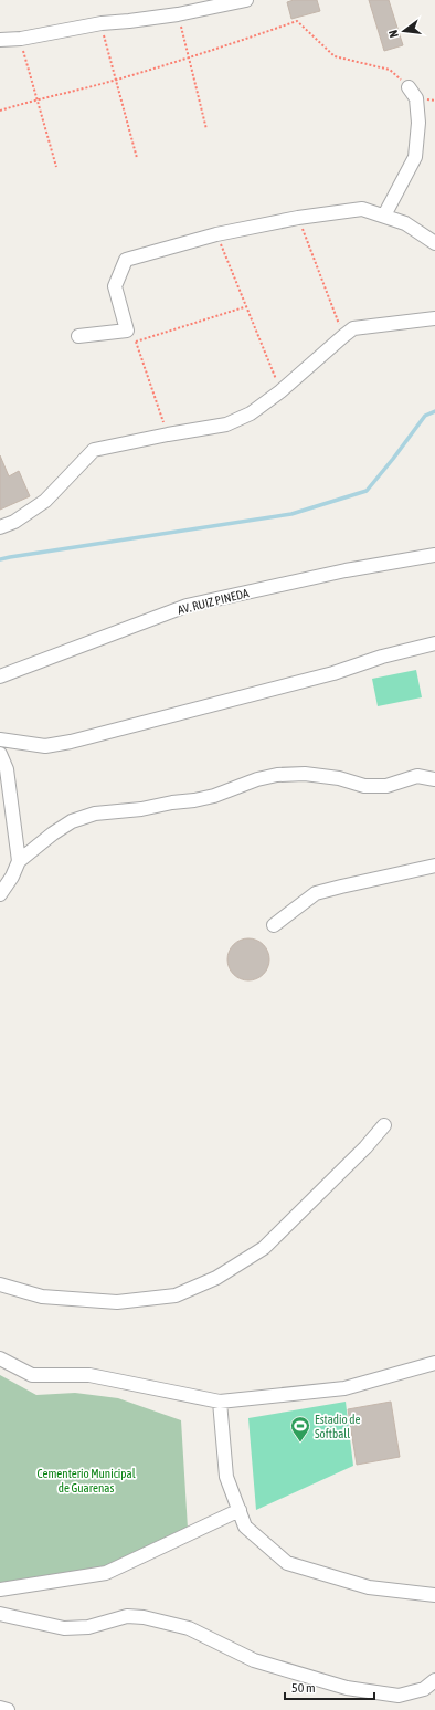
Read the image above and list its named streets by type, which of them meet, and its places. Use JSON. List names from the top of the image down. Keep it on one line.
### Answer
{"streets":{"street":["AV. RUIZ PINEDA"]},"parks":["Cementerio Municipal de Guarenas"],"places":{"sports":["Estadio de Softball"]},"scale_bar":"50 m","north":"left"}
